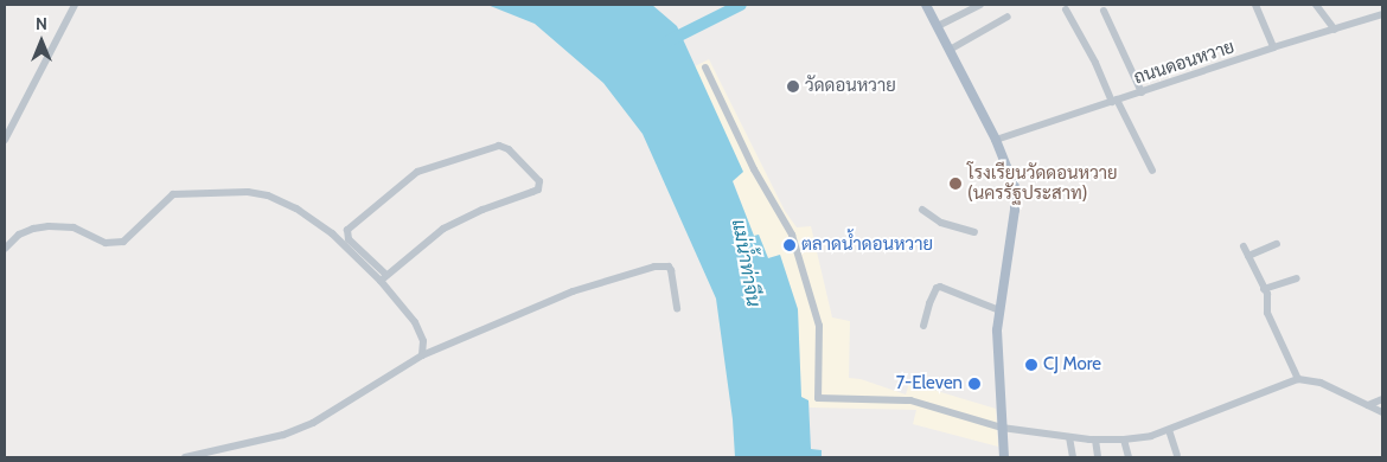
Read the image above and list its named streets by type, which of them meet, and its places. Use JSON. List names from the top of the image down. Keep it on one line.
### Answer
{"streets":{"street":["ถนนดอนหวาย"]},"water":["แม่น้ำท่าจีน"],"places":["วัดดอนหวาย","โรงเรียนวัดดอนหวาย (นครรัฐประสาท)","ตลาดน้ำดอนหวาย","CJ More","7-Eleven"],"north":"top"}
